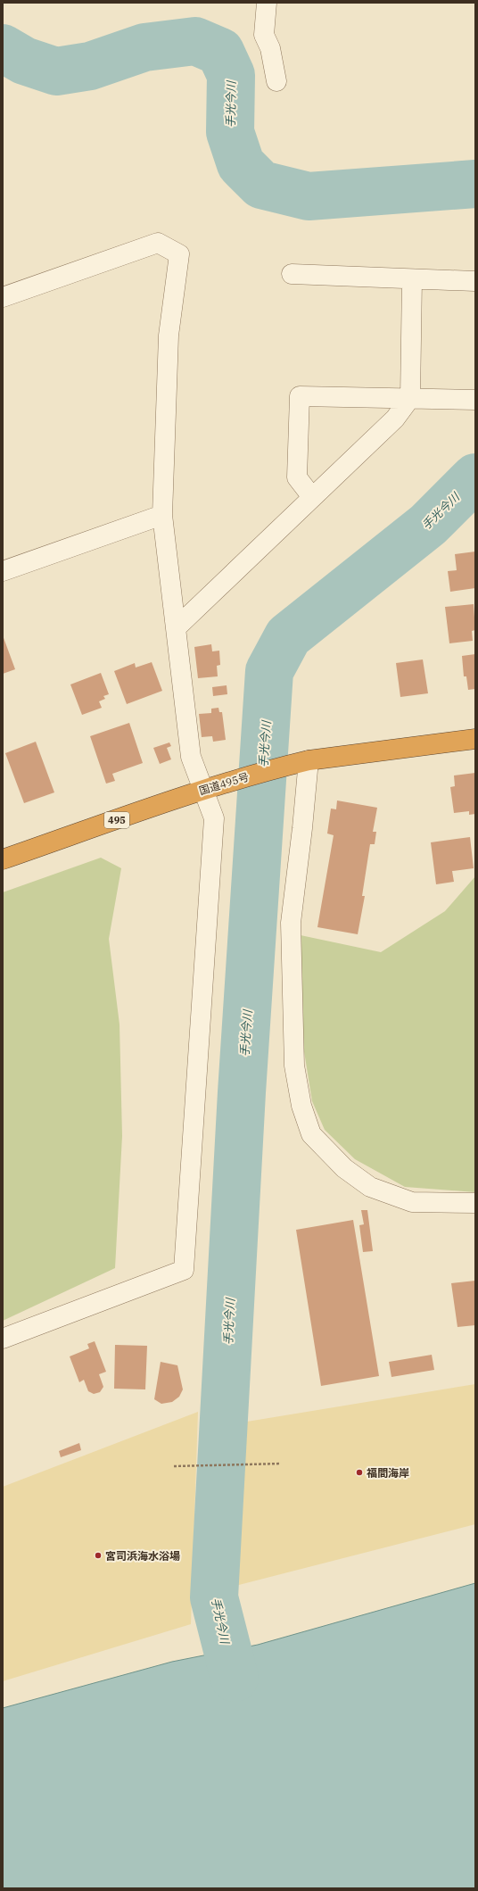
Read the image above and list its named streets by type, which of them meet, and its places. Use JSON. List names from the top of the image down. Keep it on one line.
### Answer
{"streets":{"highway":["国道495号","495"]},"water":["手光今川"],"places":["福間海岸","宮司浜海水浴場"]}
